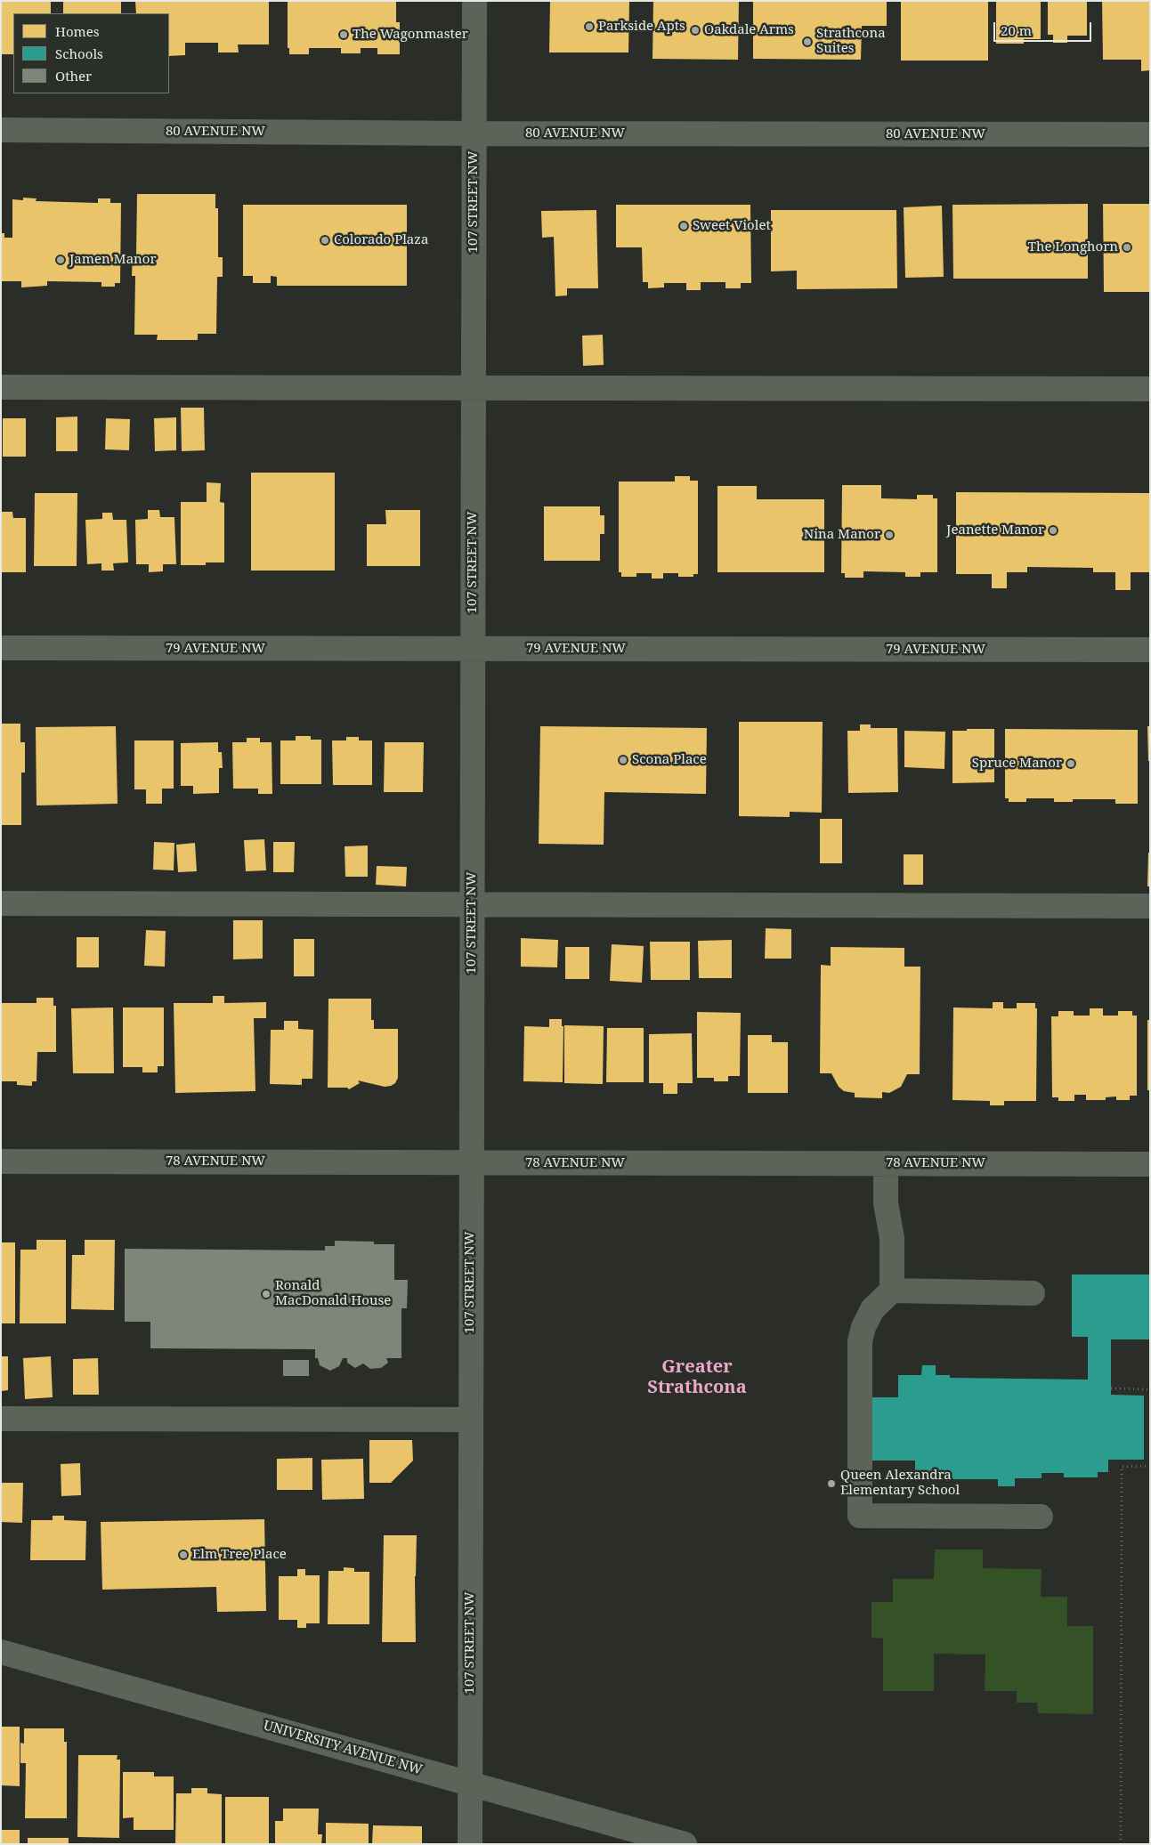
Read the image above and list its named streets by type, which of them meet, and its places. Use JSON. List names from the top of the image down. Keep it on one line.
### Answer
{"streets":{"street":["80 AVENUE NW","107 STREET NW","79 AVENUE NW","78 AVENUE NW","UNIVERSITY AVENUE NW"]},"crossings":[["80 AVENUE NW","107 STREET NW"],["107 STREET NW","79 AVENUE NW"],["107 STREET NW","78 AVENUE NW"],["107 STREET NW","UNIVERSITY AVENUE NW"]],"districts":["Greater Strathcona"],"places":["Parkside Apts","Oakdale Arms","The Wagonmaster","Strathcona Suites","Sweet Violet","Colorado Plaza","The Longhorn","Jamen Manor","Jeanette Manor","Nina Manor","Scona Place","Spruce Manor","Ronald MacDonald House","Queen Alexandra Elementary School","Elm Tree Place"],"legend":["Homes","Schools","Other"],"scale_bar":"20 m"}
